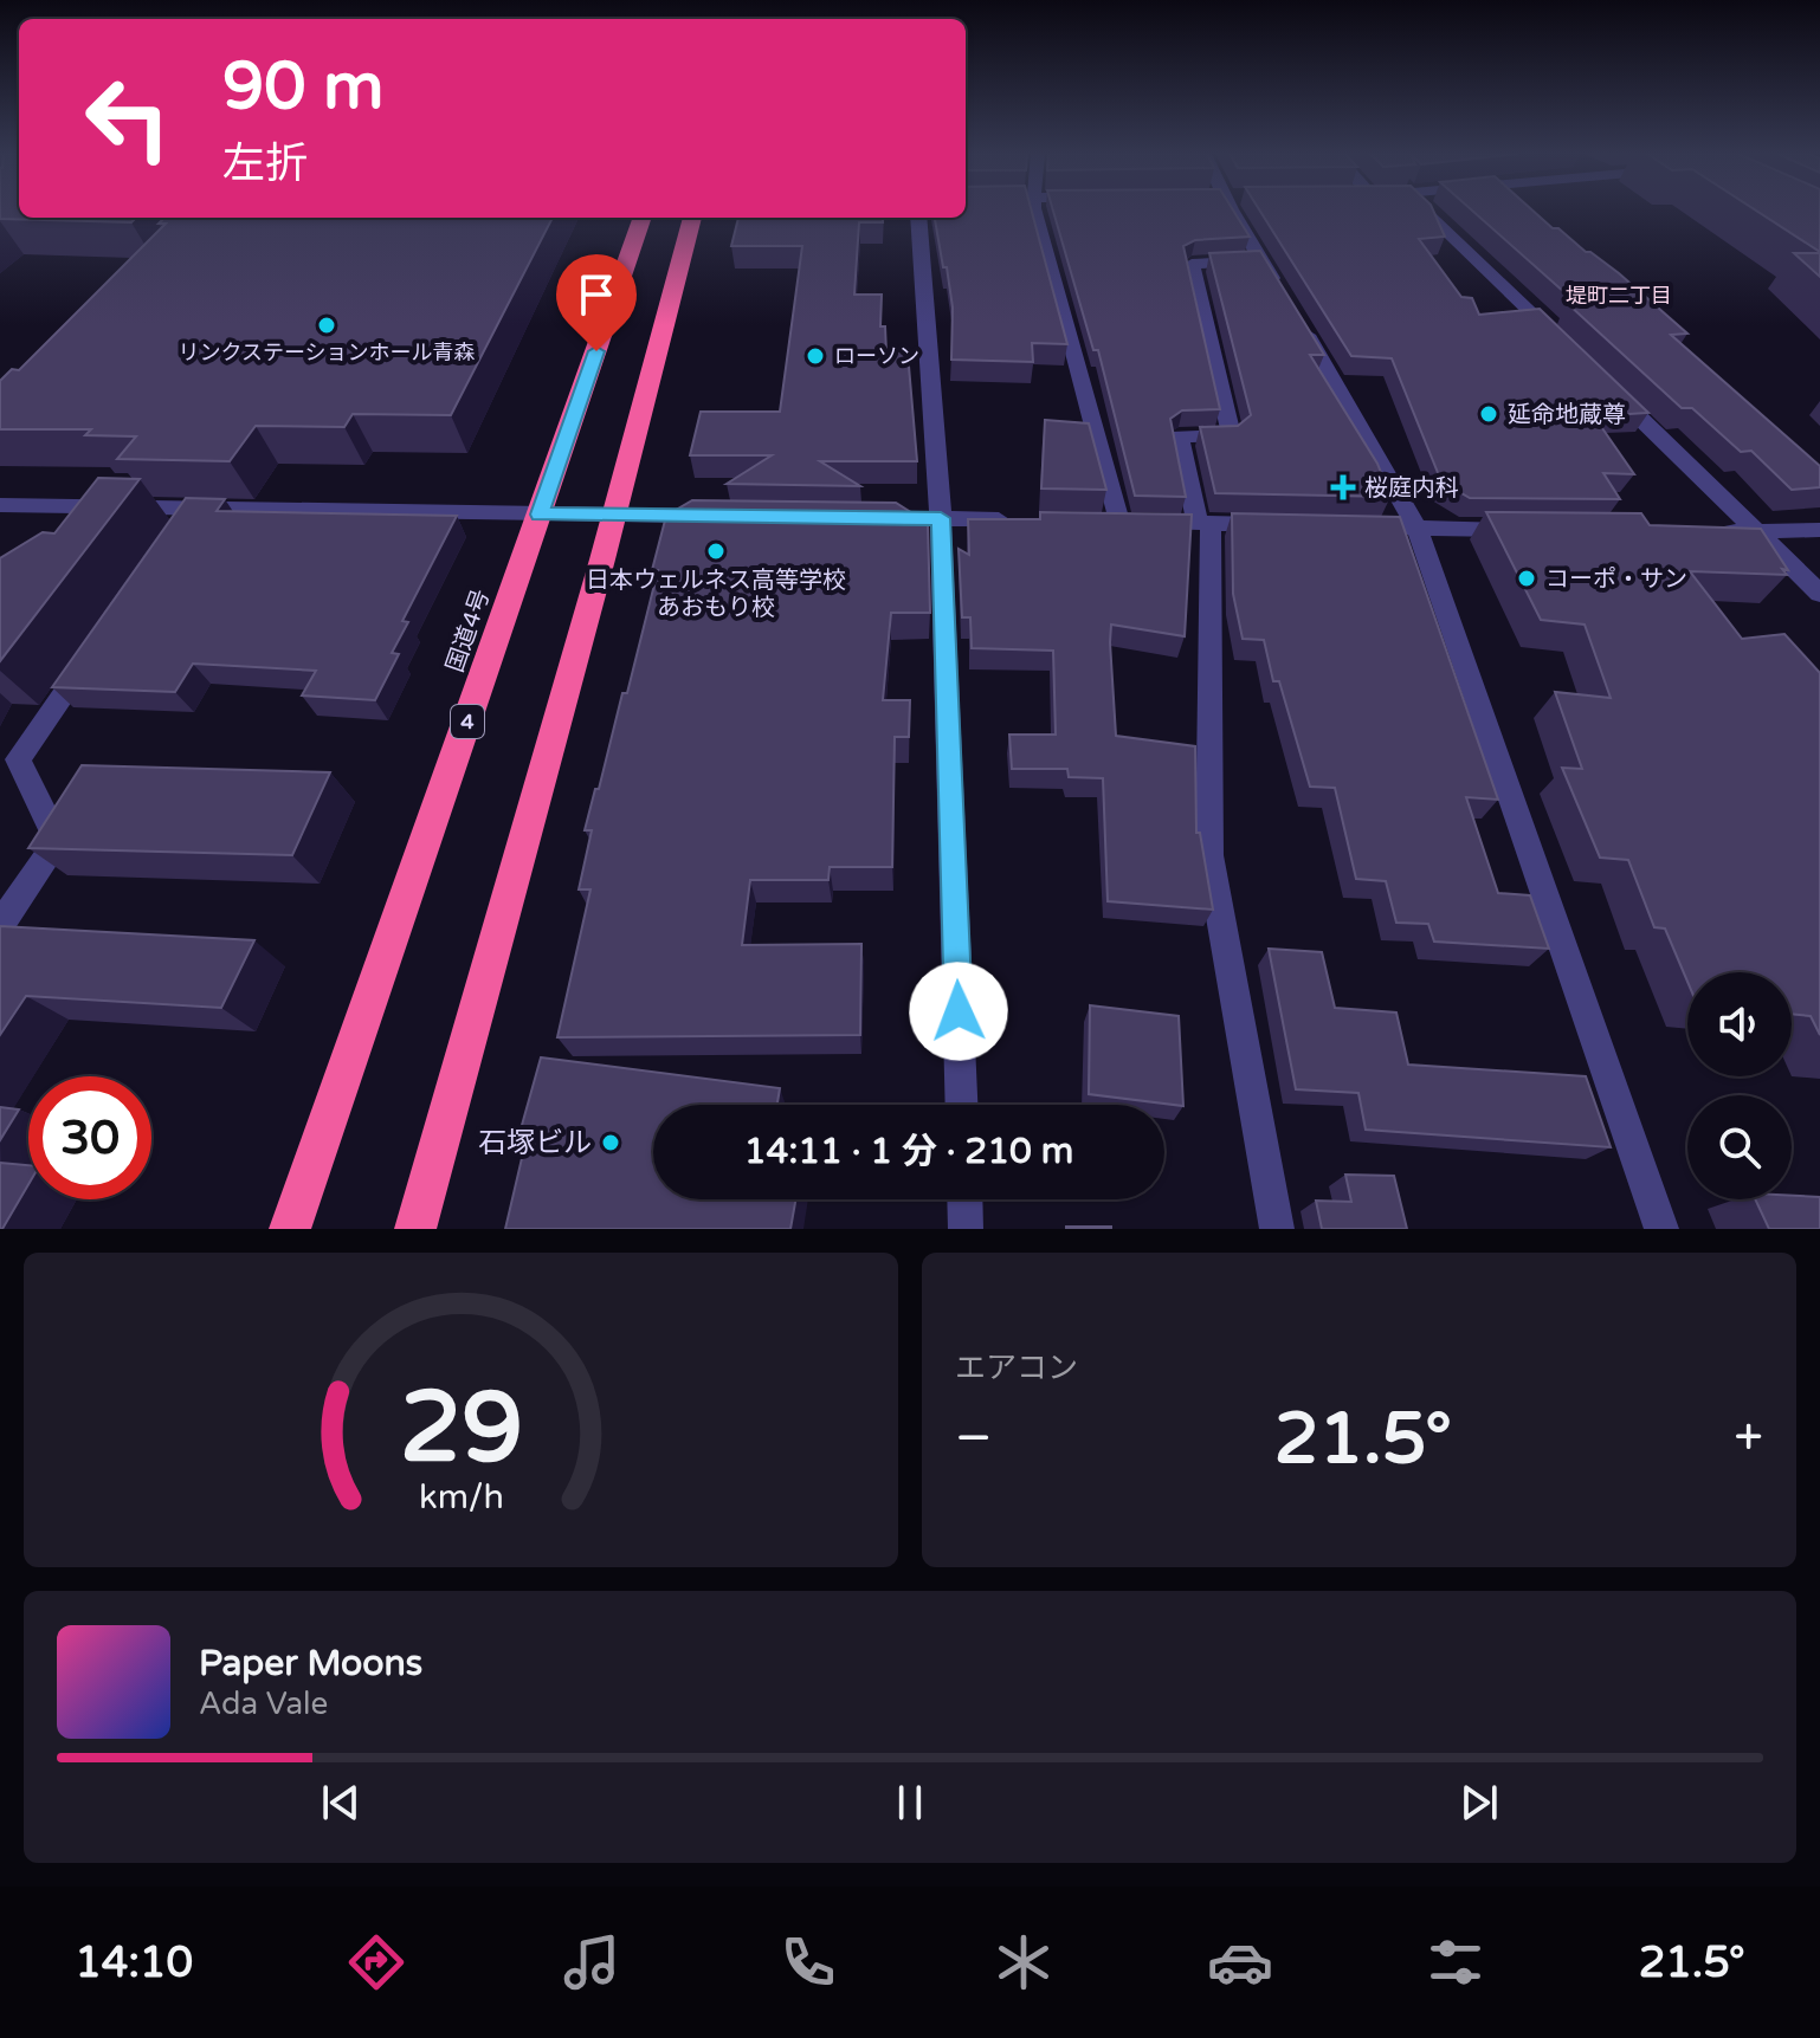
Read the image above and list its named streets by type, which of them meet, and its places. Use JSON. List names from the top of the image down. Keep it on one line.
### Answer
{"streets":{"highway":["国道4号","4"]},"districts":["堤町二丁目"],"places":{"other":["リンクステーションホール青森","ローソン","延命地蔵尊","日本ウェルネス高等学校 あおもり校","コーポ・サン","石塚ビル"],"health":["桜庭内科"]},"page":{"turn":["90 m","左折"],"limit":"30","trip":"14:11 · 1 分 · 210 m","tile":"エアコン","heat":["−","21.5°","+"],"song":["Paper Moons","Ada Vale"],"tabs":["14:10","21.5°"],"gauge":["29","km/h"]}}
